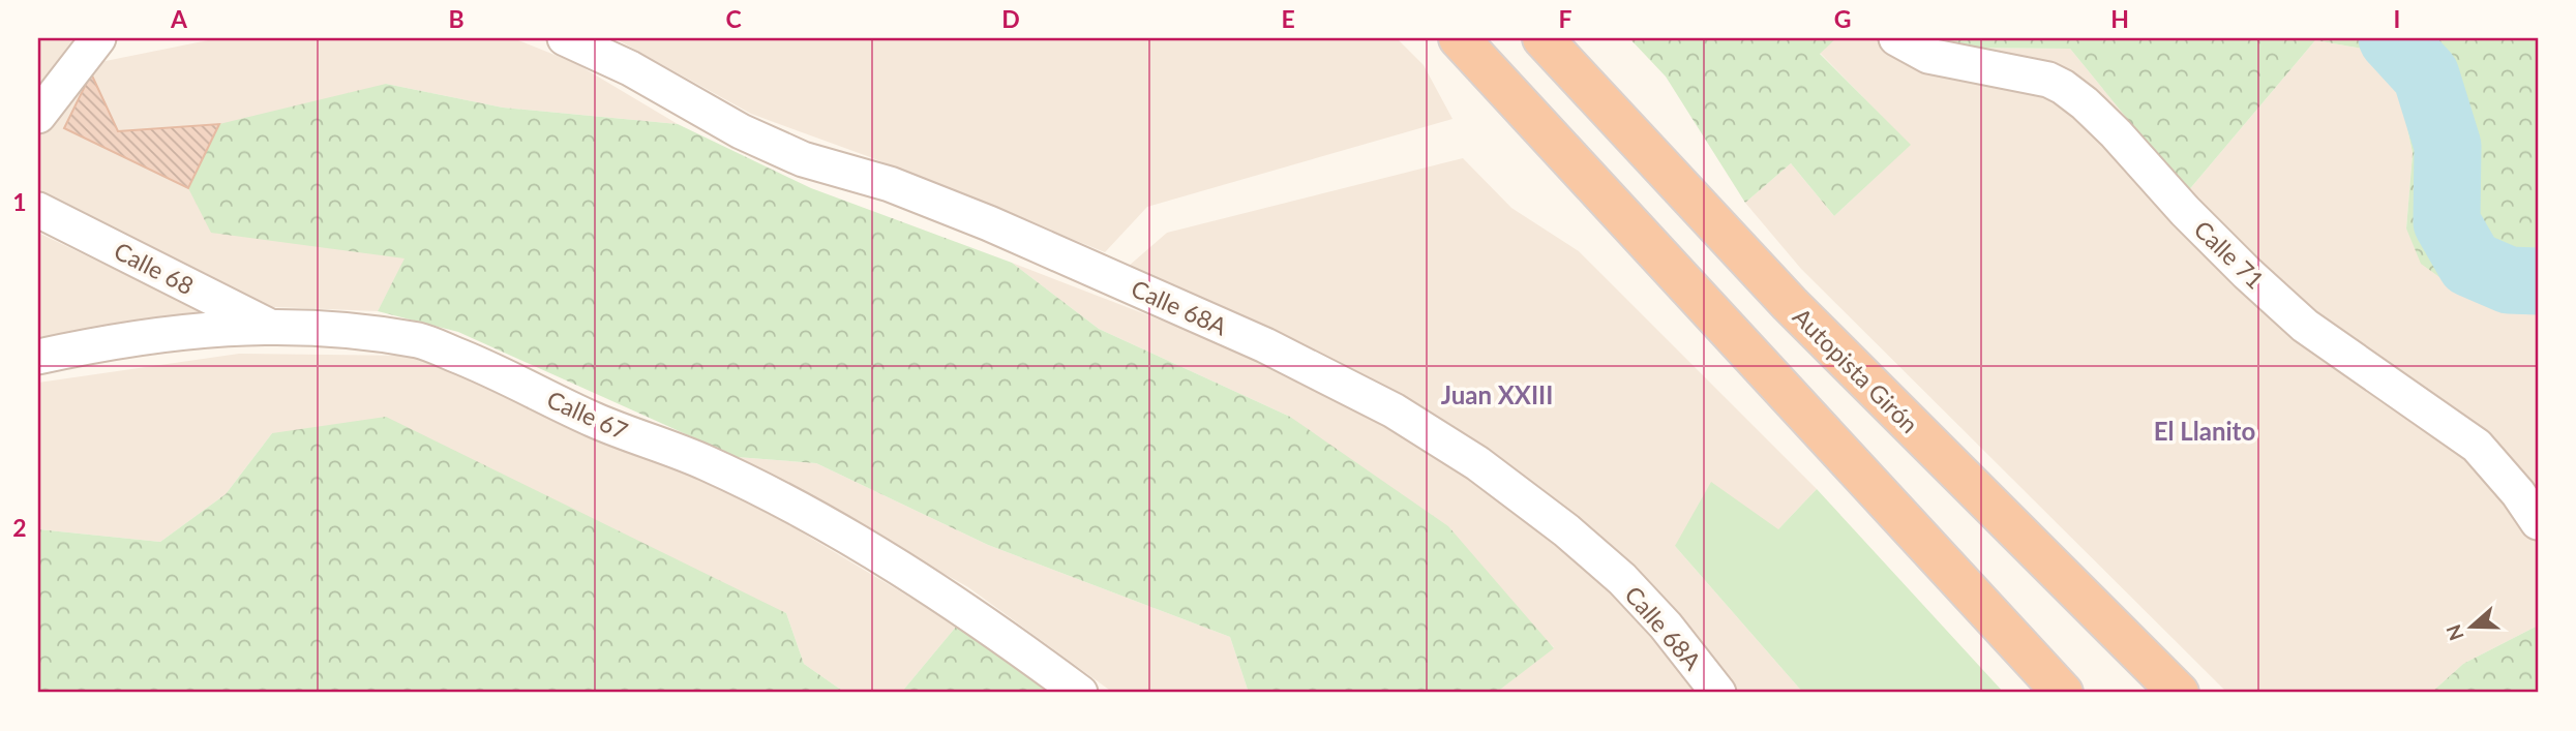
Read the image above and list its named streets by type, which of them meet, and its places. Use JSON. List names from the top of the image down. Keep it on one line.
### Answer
{"streets":{"highway":["Autopista Girón"],"street":["Calle 71","Calle 68","Calle 68A","Calle 67"]},"crossings":[["Calle 68","Calle 67"]],"districts":["Juan XXIII","El Llanito"],"north":"left","grid":{"columns":["A","B","C","D","E","F","G","H","I"],"rows":["1","2"]}}
